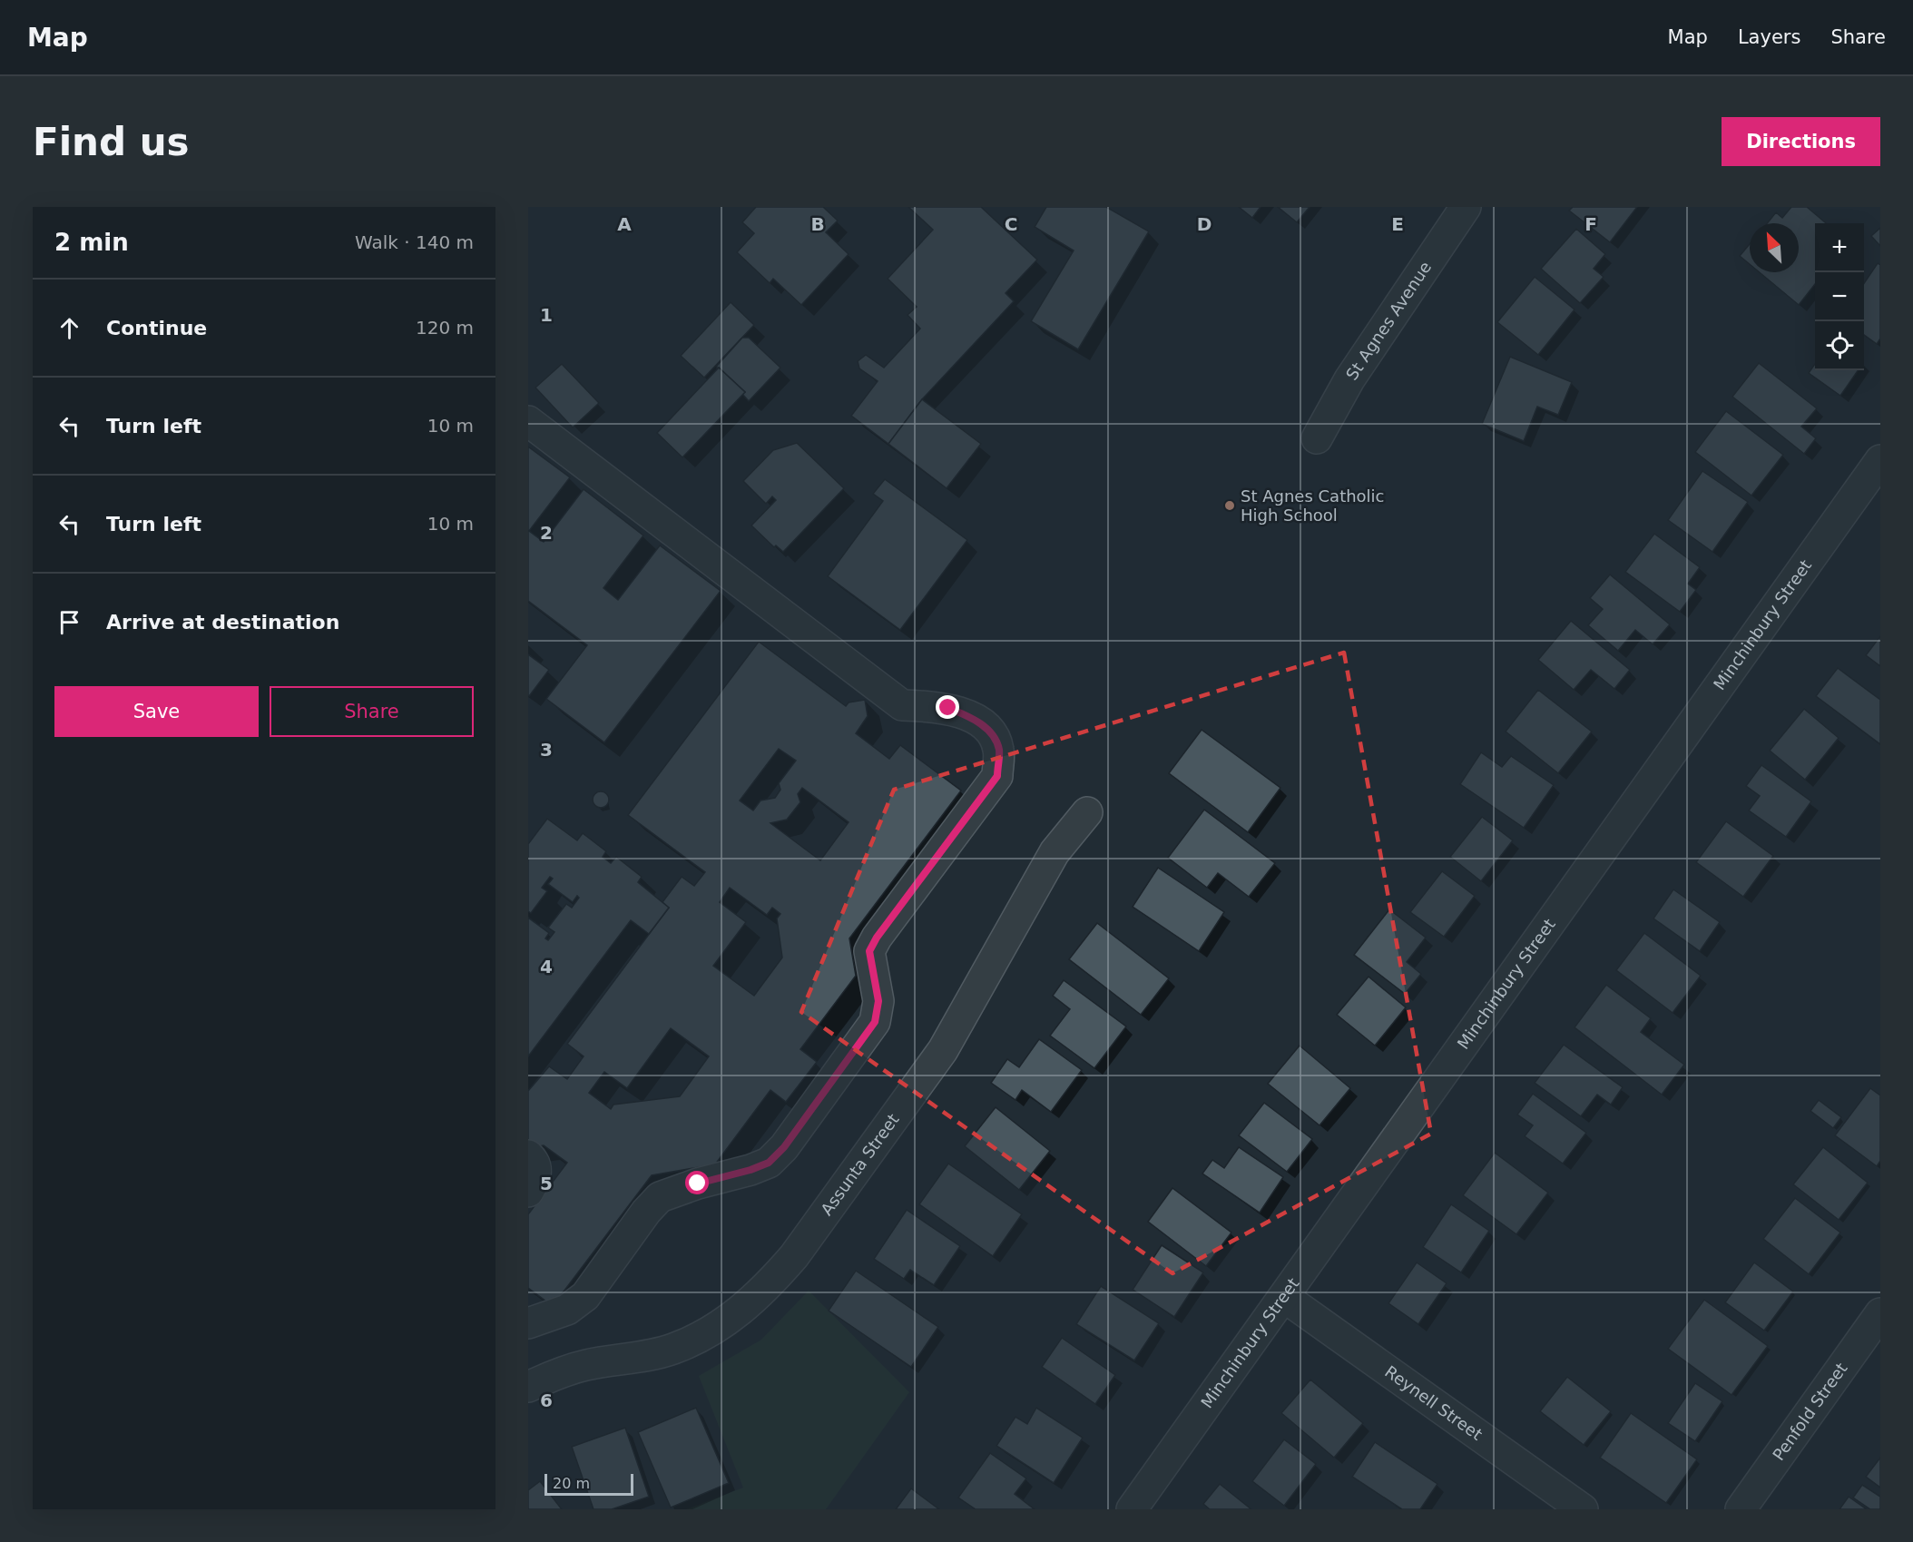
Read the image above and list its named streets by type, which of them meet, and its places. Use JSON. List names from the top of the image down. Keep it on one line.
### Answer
{"streets":{"street":["St Agnes Avenue","Minchinbury Street","Assunta Street","Reynell Street","Penfold Street"]},"crossings":[["Minchinbury Street","Reynell Street"]],"places":["St Agnes Catholic High School"],"scale_bar":"20 m","north":"top left","page":{"header":"Map","nav":["Map","Layers","Share"],"buttons":["Directions",["Save","Share"]],"title":"Find us","heading":["2 min","Walk · 140 m"],"map_buttons":["+","−"],"list":[["Continue","120 m"],["Turn left","10 m"],["Turn left","10 m"],"Arrive at destination"],"scale":"20 m"},"grid":{"columns":["A","B","C","D","E","F"],"rows":["1","2","3","4","5","6"]}}
